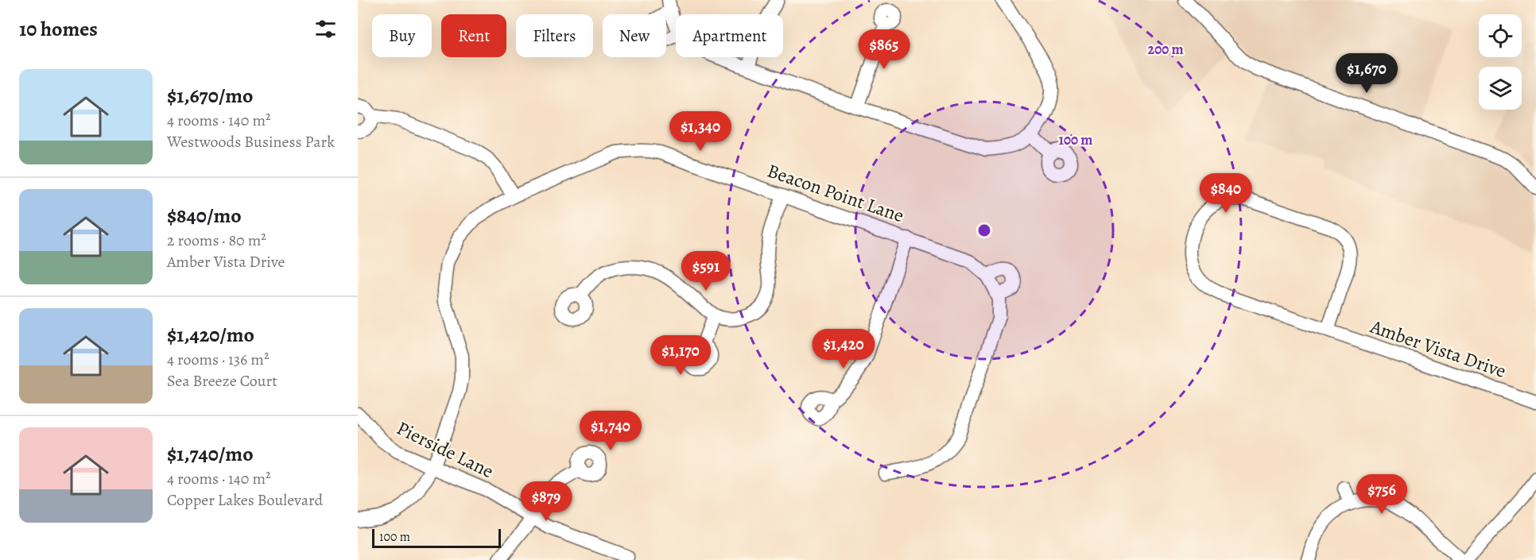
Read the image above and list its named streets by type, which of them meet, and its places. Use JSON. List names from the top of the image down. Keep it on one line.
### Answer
{"streets":{"street":["Beacon Point Lane","Amber Vista Drive","Pierside Lane"]},"crossings":[["Beacon Point Lane","Pierside Lane"]],"scale_bar":"100 m","page":{"heading":"10 homes","chip":["Buy","Rent","Filters","New","Apartment"],"price":["$865","$1,670","$1,340","$840","$591","$1,420","$1,170","$1,740","$756","$879"],"list":[{"name":"$1,670/mo","note":"4 rooms · 140 m² · Westwoods Business Park"},{"name":"$840/mo","note":"2 rooms · 80 m² · Amber Vista Drive"},{"name":"$1,420/mo","note":"4 rooms · 136 m² · Sea Breeze Court"},{"name":"$1,740/mo","note":"4 rooms · 140 m² · Copper Lakes Boulevard"}],"scale":"100 m"},"rings":["200 m","100 m"]}
